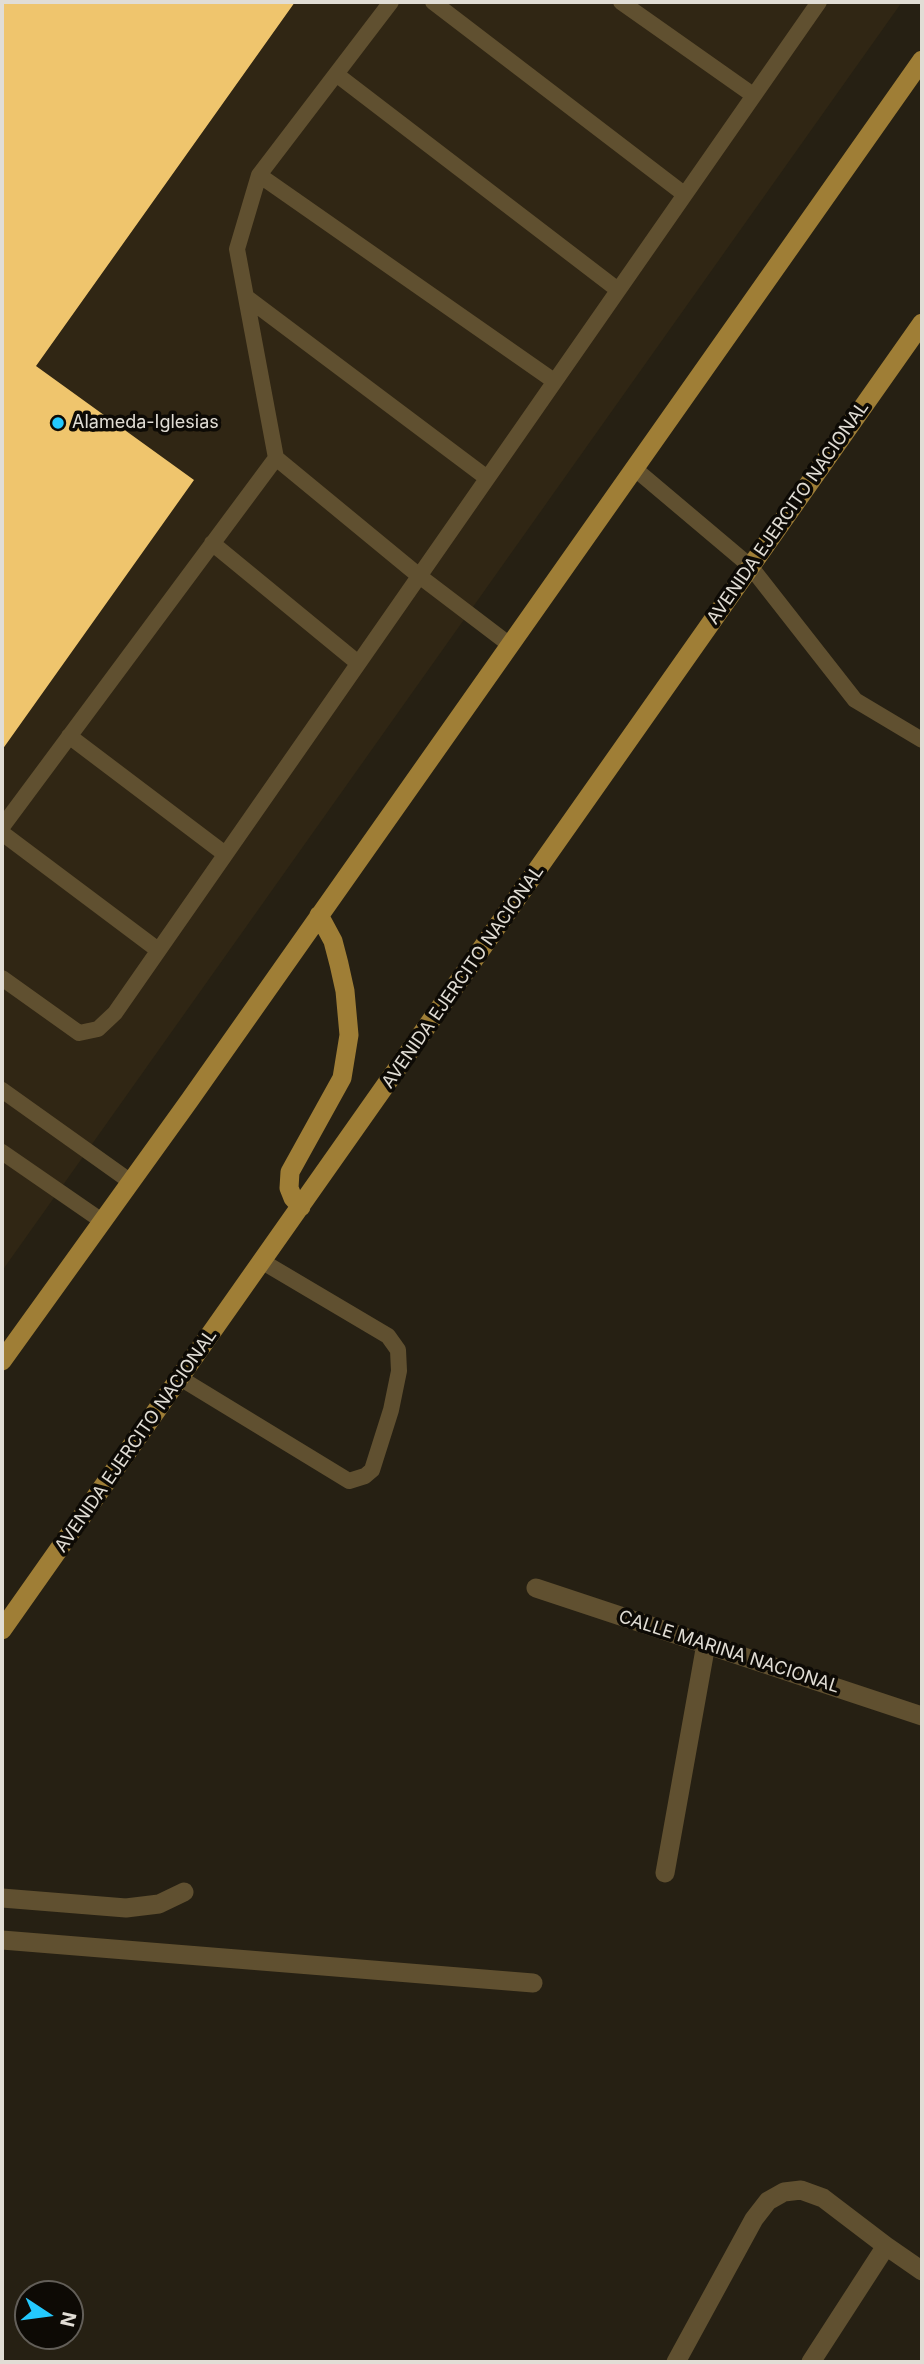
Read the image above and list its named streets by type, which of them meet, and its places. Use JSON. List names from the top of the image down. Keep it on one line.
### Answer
{"streets":{"main road":["AVENIDA EJERCITO NACIONAL"],"street":["CALLE MARINA NACIONAL"]},"places":["Alameda-Iglesias"],"north":"right"}
